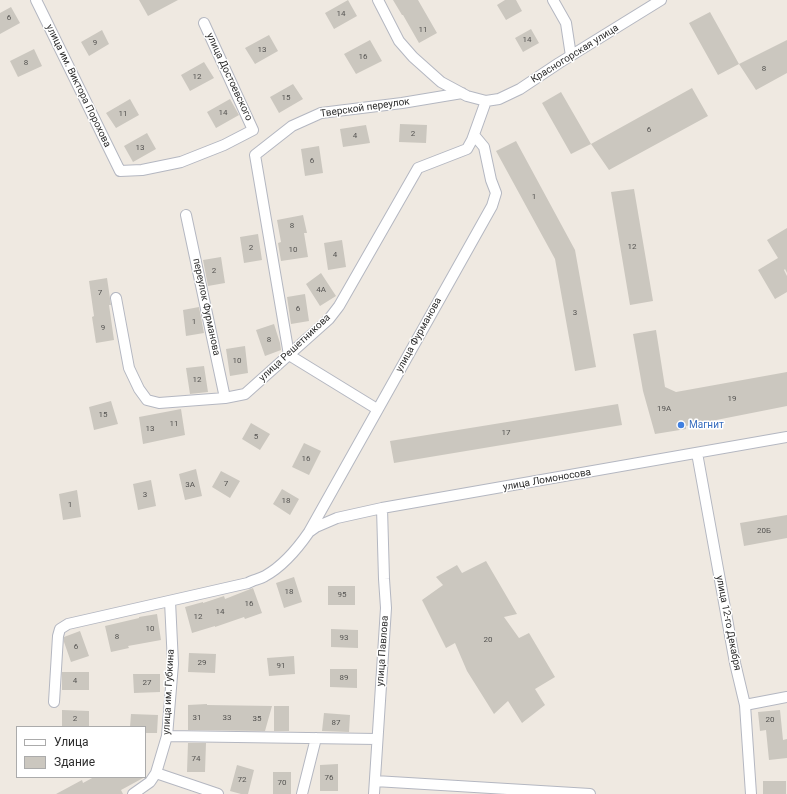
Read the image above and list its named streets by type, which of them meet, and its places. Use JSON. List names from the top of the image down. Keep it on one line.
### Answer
{"streets":{"street":["Красногорская улица","улица Достоевского","улица им. Виктора Порохова","Тверской переулок","переулок Фурманова","улица Фурманова","улица Решетникова","улица Ломоносова","улица 12-го Декабря","улица Павлова","улица им. Губкина"]},"crossings":[["Красногорская улица","улица Решетникова"],["улица Достоевского","улица им. Виктора Порохова"],["Тверской переулок","улица Решетникова"],["переулок Фурманова","улица Решетникова"],["улица Фурманова","улица Решетникова"],["улица Фурманова","улица Ломоносова"],["улица Фурманова","улица им. Губкина"],["улица Ломоносова","улица 12-го Декабря"],["улица Ломоносова","улица Павлова"]],"places":["Магнит"],"house_numbers":["14","6","11","14","9","13","16","8","8","12","15","14","11","6","2","4","13","6","1","8","12","2","10","4","2","4А","7","6","3","1","9","8","10","12","19","19А","15","11","13","17","5","16","7","3А","3","18","1","20Б","18","95","16","14","12","10","8","93","20","6","29","91","89","4","27","31","33","2","35","20","87","74","76","72","70"],"legend":["Улица","Здание"]}
